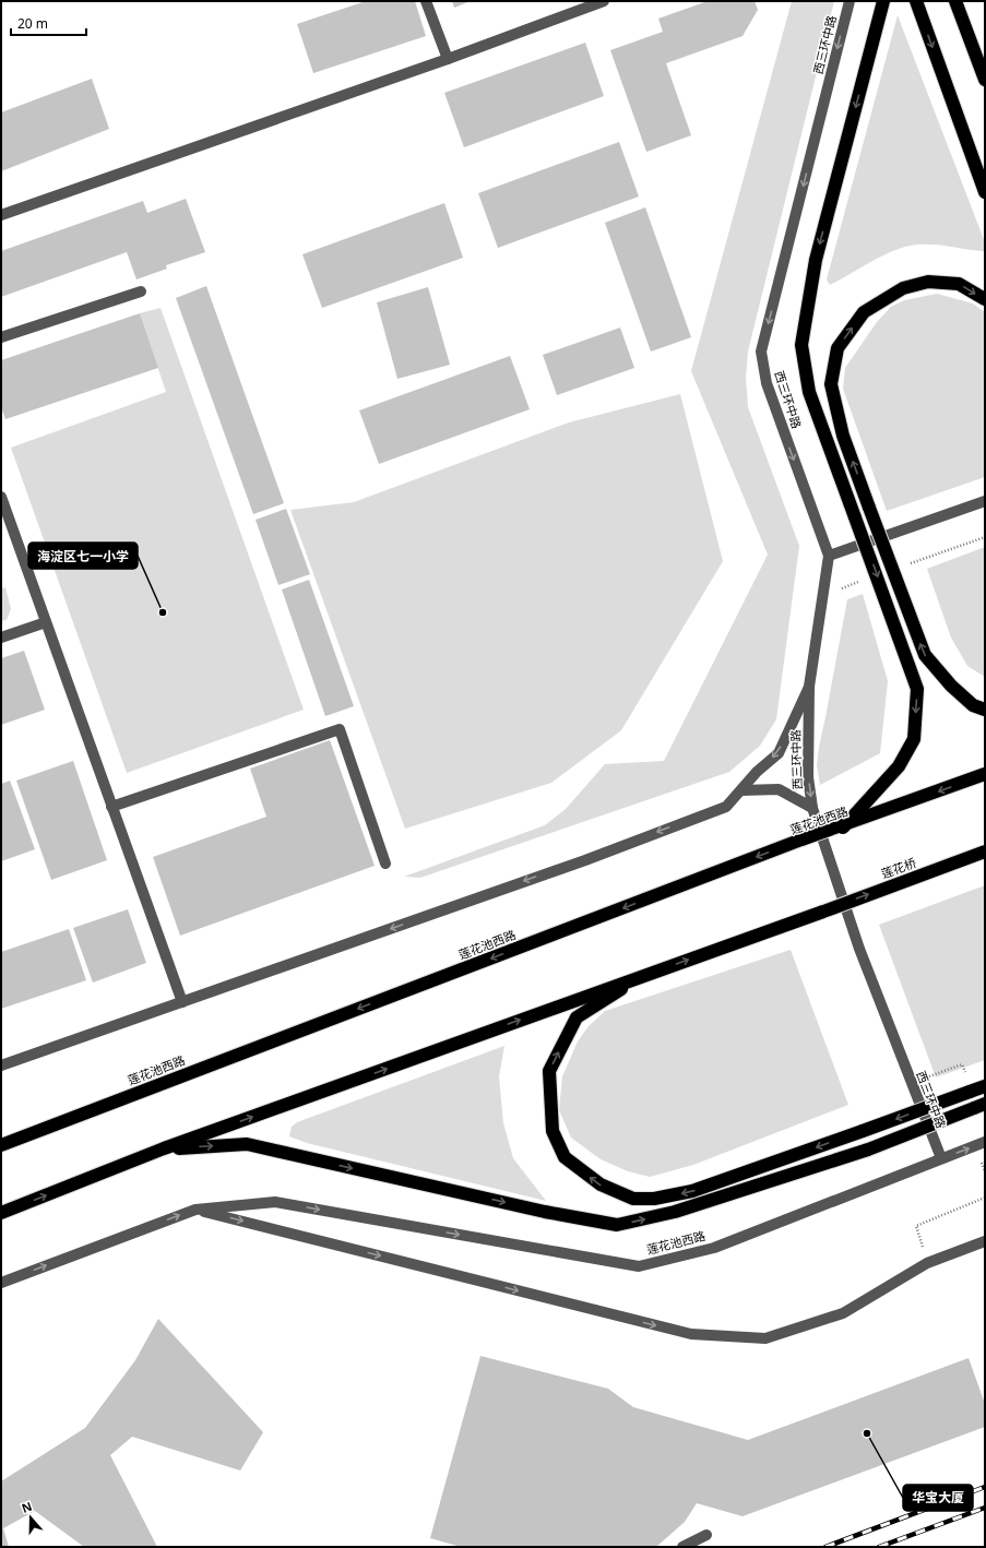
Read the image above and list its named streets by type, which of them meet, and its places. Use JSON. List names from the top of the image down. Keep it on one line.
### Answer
{"streets":{"highway":["莲花池西路","莲花桥"],"street":["西三环中路"]},"crossings":[["西三环中路","莲花池西路"]],"one_way":["西三环中路","莲花桥"],"places":["海淀区七一小学","华宝大厦"],"scale_bar":"20 m","north":"top"}
